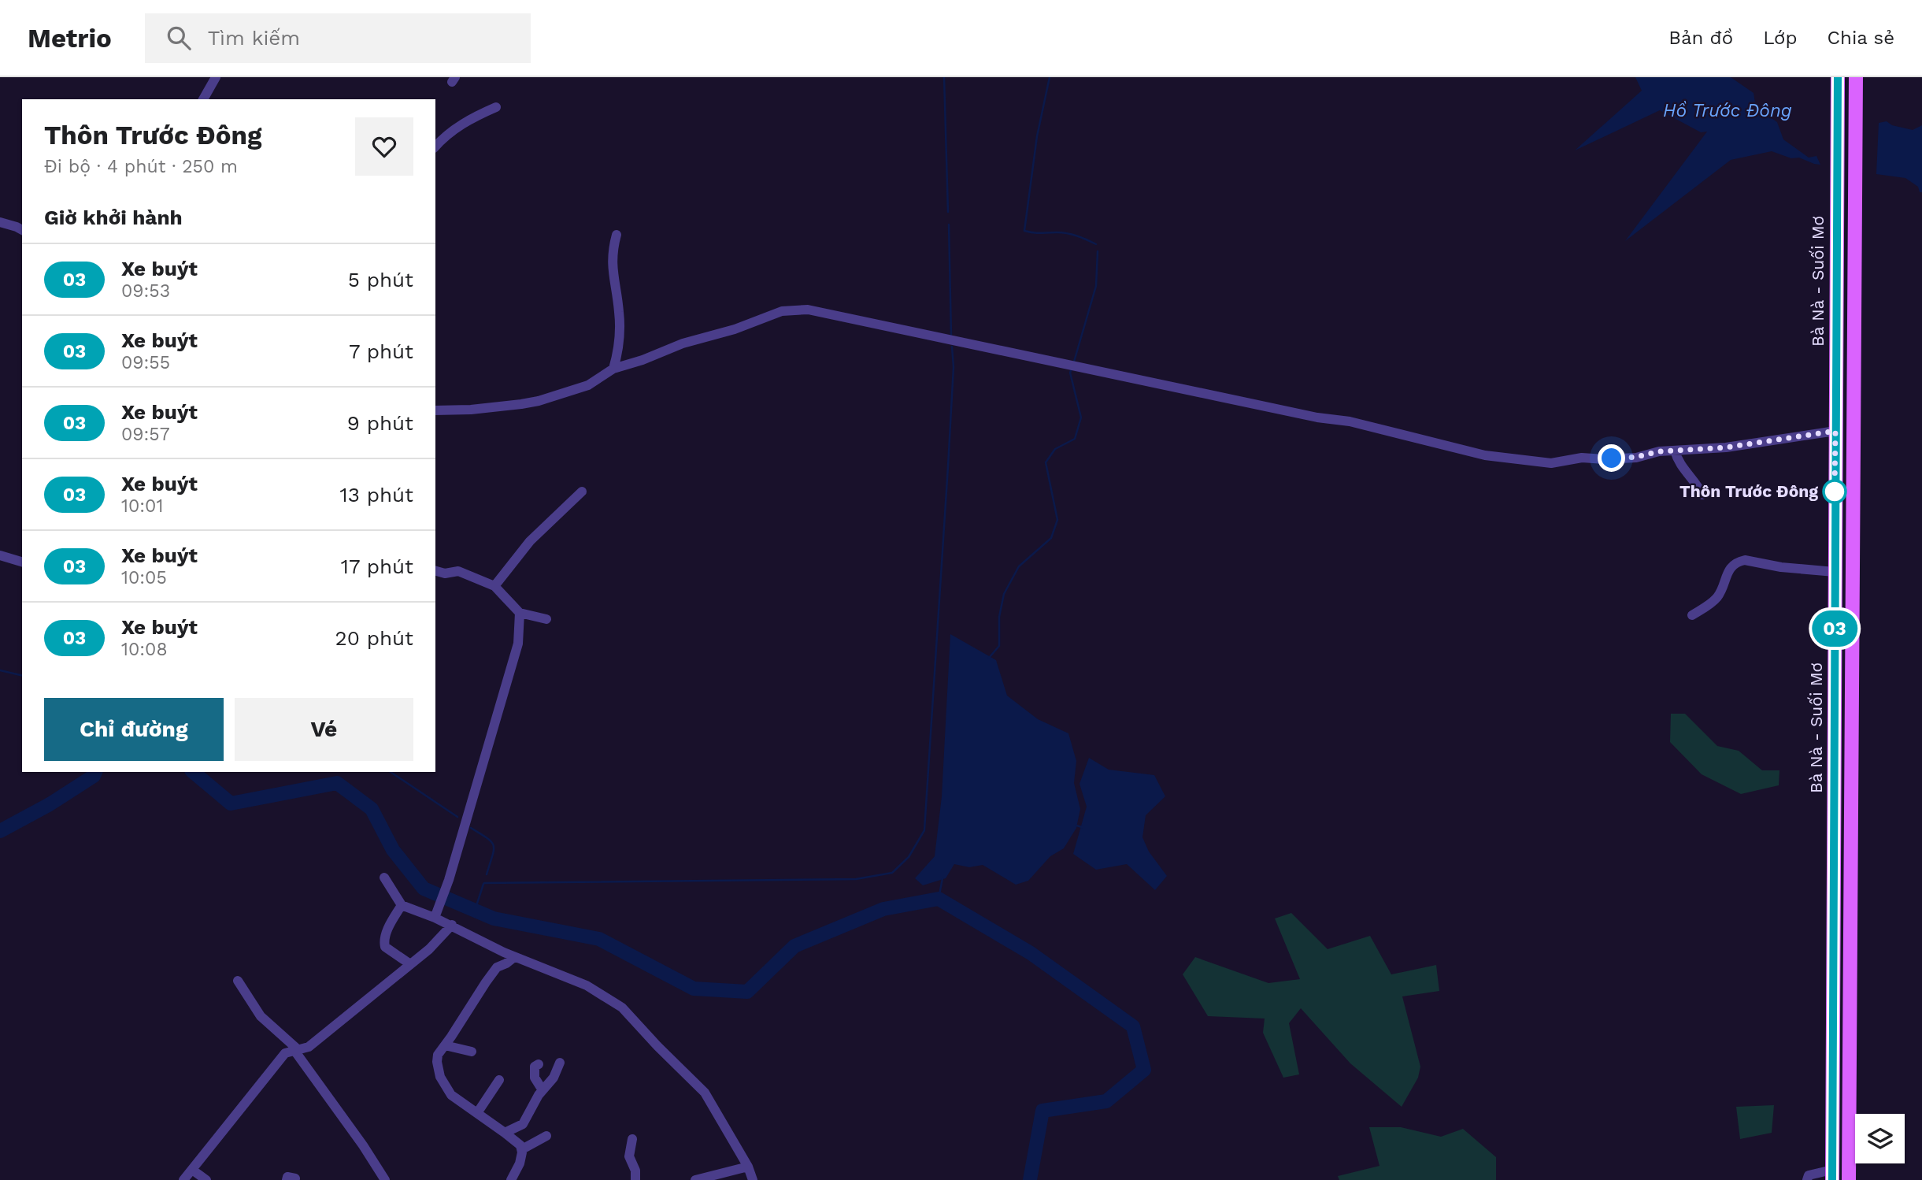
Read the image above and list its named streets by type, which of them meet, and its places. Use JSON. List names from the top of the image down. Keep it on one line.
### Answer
{"streets":{"main road":["Bà Nà - Suối Mơ"]},"water":["Hồ Trước Đông"],"places":["Thôn Trước Đông"],"lines":["bus line 03"],"page":{"header":"Metrio","search":"Tìm kiếm","nav":["Bản đồ","Lớp","Chia sẻ"],"on_map":"03","heading":[["Thôn Trước Đông","Đi bộ · 4 phút · 250 m"],"Giờ khởi hành"],"list":[{"mark":"03","name":"Xe buýt","note":"09:53","value":"5 phút"},{"mark":"03","name":"Xe buýt","note":"09:55","value":"7 phút"},{"mark":"03","name":"Xe buýt","note":"09:57","value":"9 phút"},{"mark":"03","name":"Xe buýt","note":"10:01","value":"13 phút"},{"mark":"03","name":"Xe buýt","note":"10:05","value":"17 phút"},{"mark":"03","name":"Xe buýt","note":"10:08","value":"20 phút"}],"buttons":["Chỉ đường","Vé"]}}
